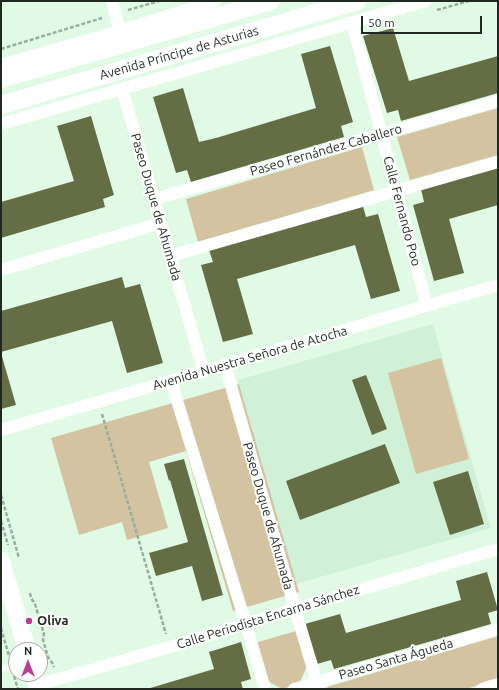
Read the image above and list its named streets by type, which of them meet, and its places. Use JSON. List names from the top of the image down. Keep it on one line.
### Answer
{"streets":{"main road":["Avenida Príncipe de Asturias"],"street":["Paseo Fernández Caballero","Paseo Duque de Ahumada","Calle Fernando Poo","Avenida Nuestra Señora de Atocha","Calle Periodista Encarna Sánchez","Paseo Santa Águeda"]},"crossings":[["Paseo Fernández Caballero","Paseo Duque de Ahumada"],["Paseo Fernández Caballero","Calle Fernando Poo"],["Paseo Duque de Ahumada","Avenida Nuestra Señora de Atocha"],["Paseo Duque de Ahumada","Calle Periodista Encarna Sánchez"],["Paseo Duque de Ahumada","Paseo Santa Águeda"],["Calle Fernando Poo","Avenida Nuestra Señora de Atocha"]],"places":["Oliva"],"scale_bar":"50 m","north":"top"}
